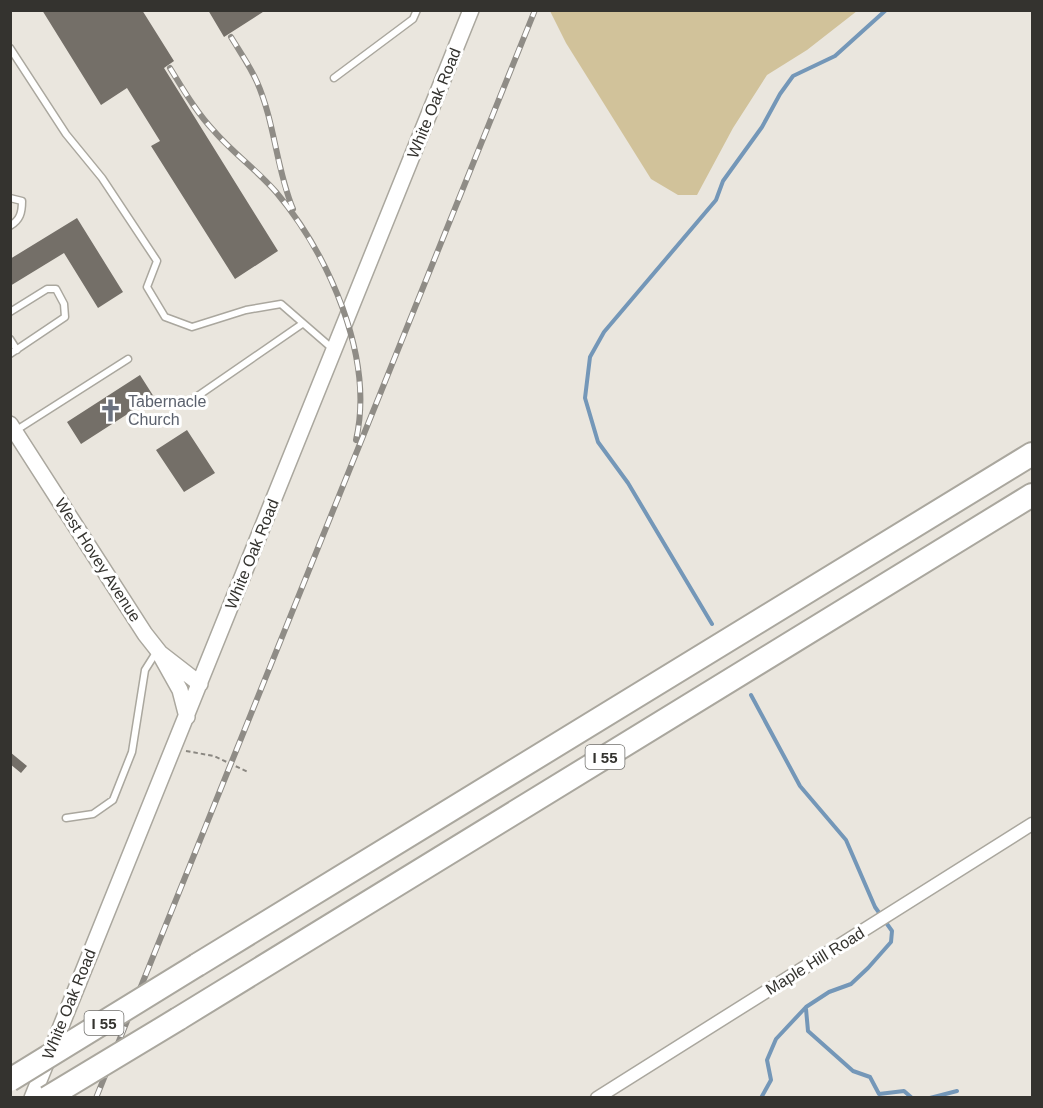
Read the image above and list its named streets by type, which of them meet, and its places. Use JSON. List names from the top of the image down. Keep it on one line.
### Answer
{"streets":{"highway":["I 55"],"street":["White Oak Road","West Hovey Avenue","Maple Hill Road"]},"crossings":[["White Oak Road","West Hovey Avenue"]],"places":{"church":["Tabernacle Church"]}}
